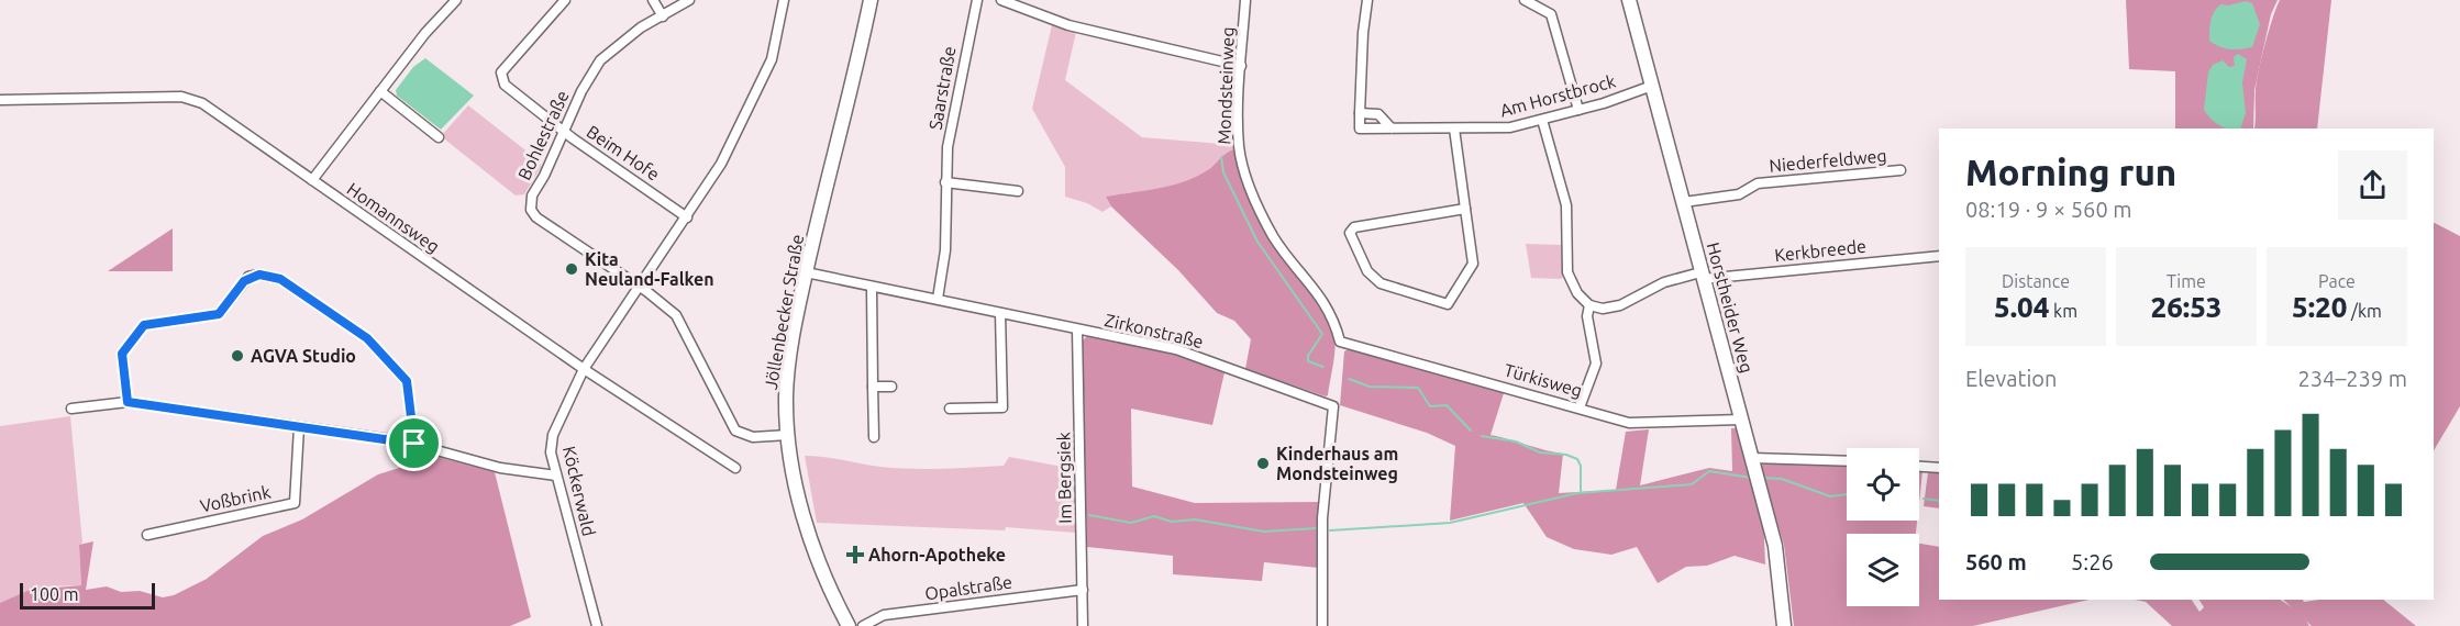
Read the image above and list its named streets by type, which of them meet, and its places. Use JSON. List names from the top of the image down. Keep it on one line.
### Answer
{"streets":{"main road":["Horstheider Weg","Jöllenbecker Straße"],"street":["Mondsteinweg","Saarstraße","Am Horstbrock","Bohlestraße","Beim Hofe","Niederfeldweg","Homannsweg","Kerkbreede","Zirkonstraße","Türkisweg","Im Bergsiek","Köckerwald","Voßbrink","Opalstraße"]},"crossings":[["Mondsteinweg","Türkisweg"],["Saarstraße","Zirkonstraße"],["Am Horstbrock","Horstheider Weg"],["Bohlestraße","Beim Hofe"],["Bohlestraße","Jöllenbecker Straße"],["Bohlestraße","Köckerwald"],["Beim Hofe","Köckerwald"],["Niederfeldweg","Horstheider Weg"],["Homannsweg","Köckerwald"],["Kerkbreede","Horstheider Weg"],["Horstheider Weg","Türkisweg"],["Jöllenbecker Straße","Zirkonstraße"],["Zirkonstraße","Im Bergsiek"],["Im Bergsiek","Opalstraße"]],"places":{"other":["Kita Neuland-Falken","AGVA Studio","Kinderhaus am Mondsteinweg"],"health":["Ahorn-Apotheke"]},"scale_bar":"100 m","page":{"heading":["Morning run","08:19 · 9 × 560 m"],"stats":[["Distance","5.04 km"],["Time","26:53"],["Pace","5:20 /km"]],"chart":["Elevation","234–239 m"],"list":[{"name":"560 m","note":"5:26"}],"scale":"100 m"}}
